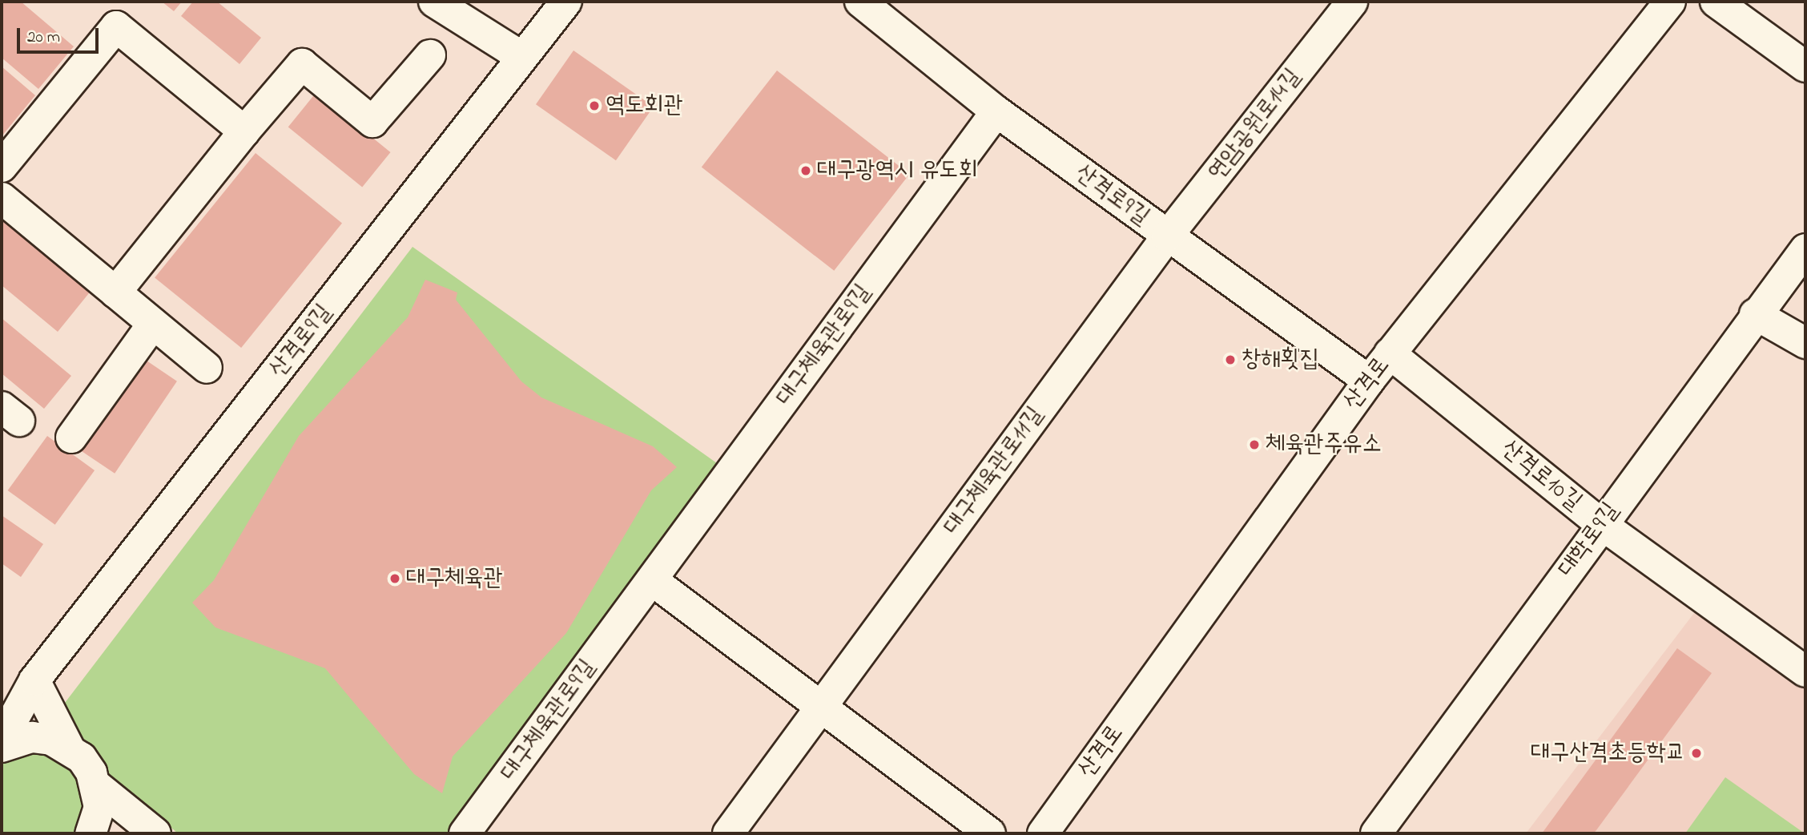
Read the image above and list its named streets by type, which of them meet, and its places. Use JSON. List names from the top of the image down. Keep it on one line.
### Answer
{"streets":{"street":["연암공원로14길","산격로9길","대구체육관로9길","산격로","대구체육관로11길","산격로10길","대학로9길"]},"crossings":[["연암공원로14길","산격로9길"],["연암공원로14길","대구체육관로11길"],["산격로9길","대구체육관로9길"],["산격로9길","산격로"],["산격로9길","대구체육관로11길"],["산격로","산격로10길"],["산격로10길","대학로9길"]],"places":["역도회관","대구광역시 유도회","창해횟집","체육관주유소","대구체육관","대구산격초등학교"],"scale_bar":"20 m"}
